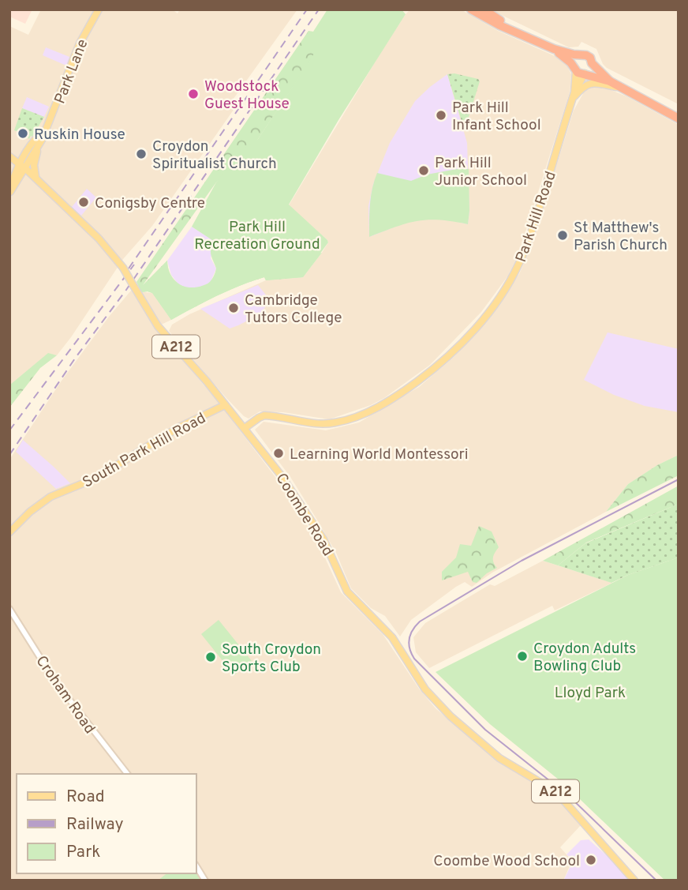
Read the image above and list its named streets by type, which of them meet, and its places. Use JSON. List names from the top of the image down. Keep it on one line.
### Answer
{"streets":{"main road":["Park Lane","Park Hill Road","A212","South Park Hill Road","Coombe Road"],"street":["Croham Road"]},"crossings":[["Park Lane","Coombe Road"],["Park Hill Road","Coombe Road"],["South Park Hill Road","Coombe Road"]],"parks":["Park Hill Recreation Ground","Lloyd Park"],"places":["Woodstock Guest House","Park Hill Infant School","Ruskin House","Croydon Spiritualist Church","Park Hill Junior School","Conigsby Centre","St Matthew's Parish Church","Cambridge Tutors College","Learning World Montessori","Croydon Adults Bowling Club","South Croydon Sports Club","Coombe Wood School"],"legend":["Road","Railway","Park"]}
